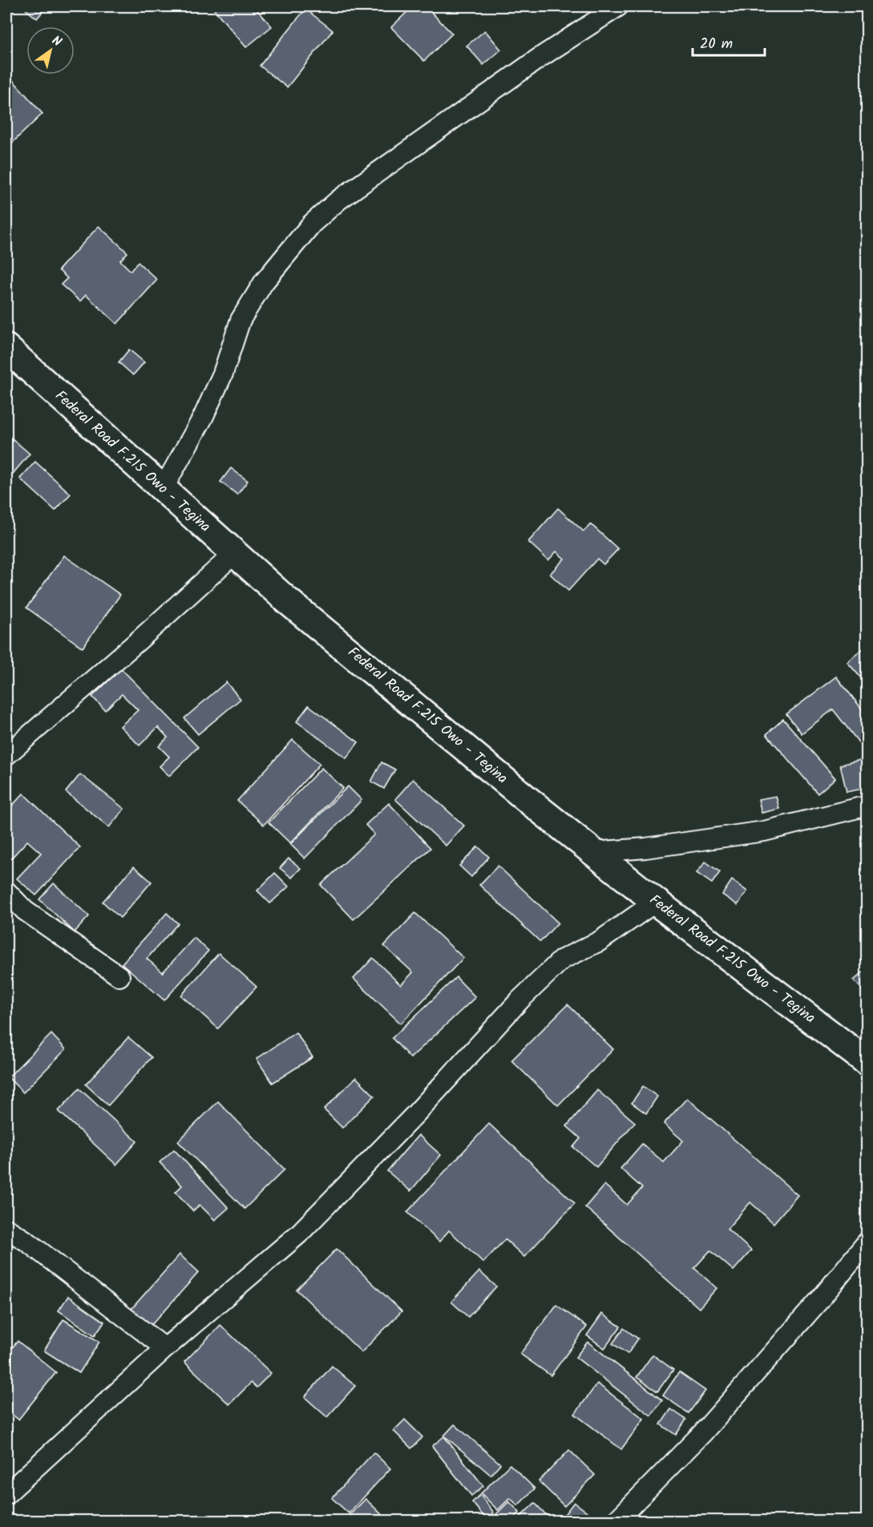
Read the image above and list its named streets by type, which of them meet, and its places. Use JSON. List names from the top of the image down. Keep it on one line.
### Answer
{"streets":{"main road":["Federal Road F.215 Owo - Tegina"]},"scale_bar":"20 m","north":"top right"}
